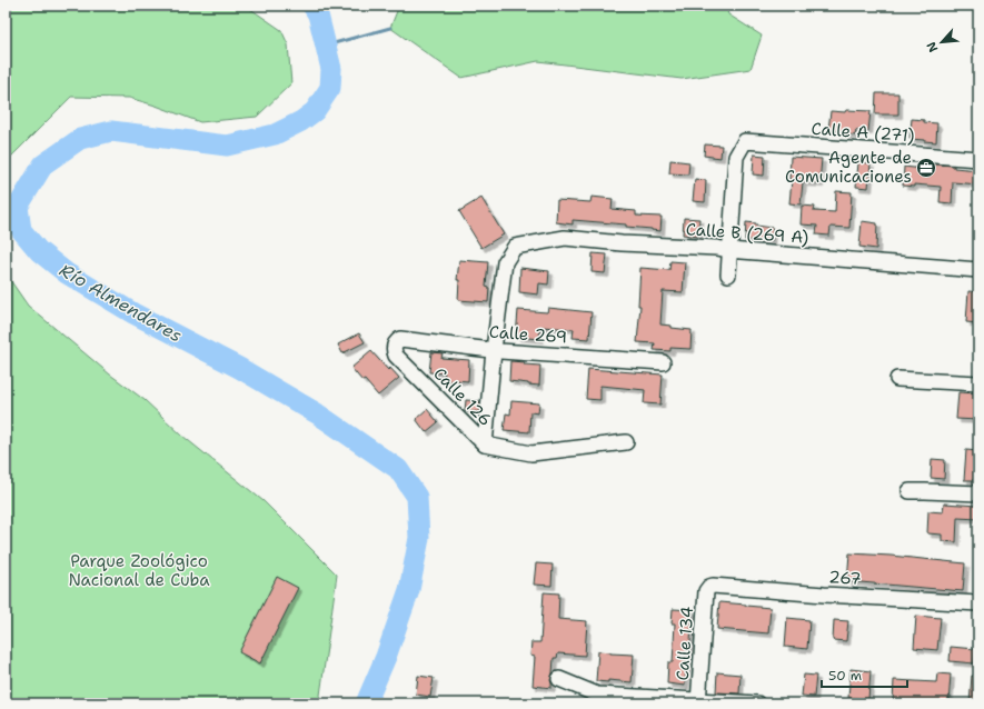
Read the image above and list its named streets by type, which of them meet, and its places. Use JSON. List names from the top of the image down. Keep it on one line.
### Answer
{"streets":{"street":["Calle A (271)","Calle B (269 A)","Calle 269","Calle 126","267","Calle 134"]},"crossings":[["Calle A (271)","Calle B (269 A)"],["Calle B (269 A)","Calle 269"],["Calle 269","Calle 126"],["267","Calle 134"]],"water":["Río Almendares"],"parks":["Parque Zoológico Nacional de Cuba"],"places":{"office":["Agente de Comunicaciones"]},"scale_bar":"50 m","north":"bottom left"}
